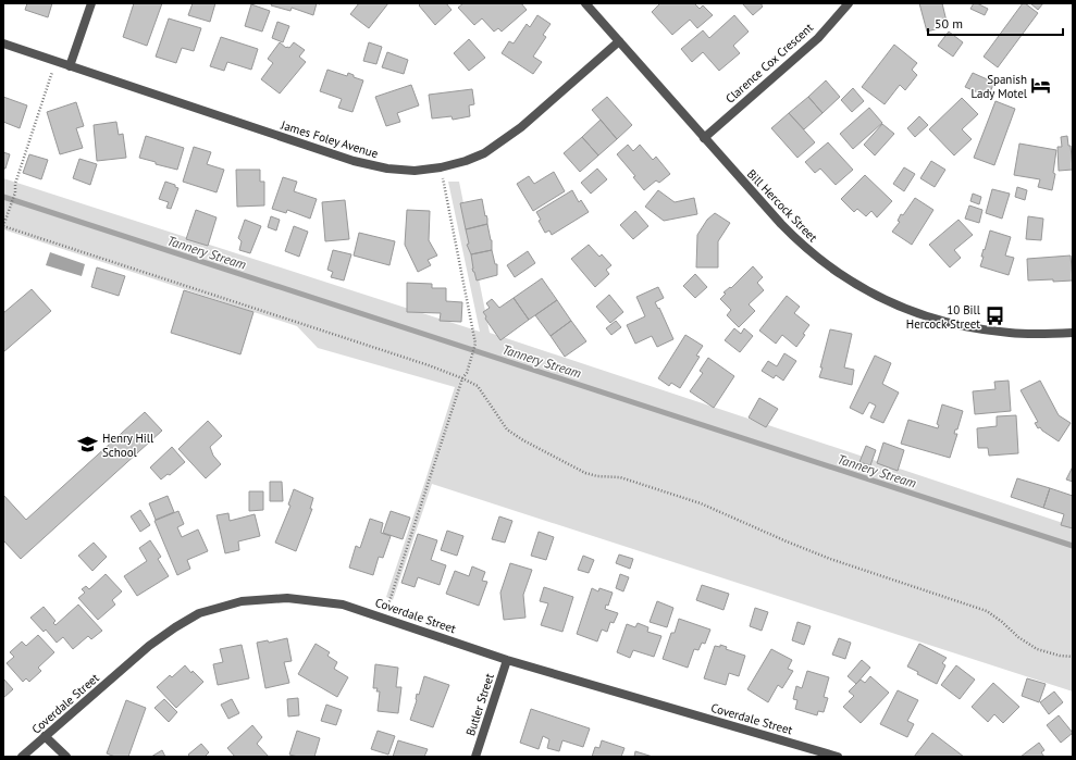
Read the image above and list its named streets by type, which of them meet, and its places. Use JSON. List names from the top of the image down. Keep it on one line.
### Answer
{"streets":{"street":["Clarence Cox Crescent","James Foley Avenue","Bill Hercock Street","Coverdale Street","Butler Street"]},"crossings":[["Clarence Cox Crescent","Bill Hercock Street"],["James Foley Avenue","Bill Hercock Street"],["Coverdale Street","Butler Street"]],"water":["Tannery Stream"],"places":{"hotel":["Spanish Lady Motel"],"bus stop":["10 Bill Hercock Street"],"school or university":["Henry Hill School"]},"scale_bar":"50 m"}
